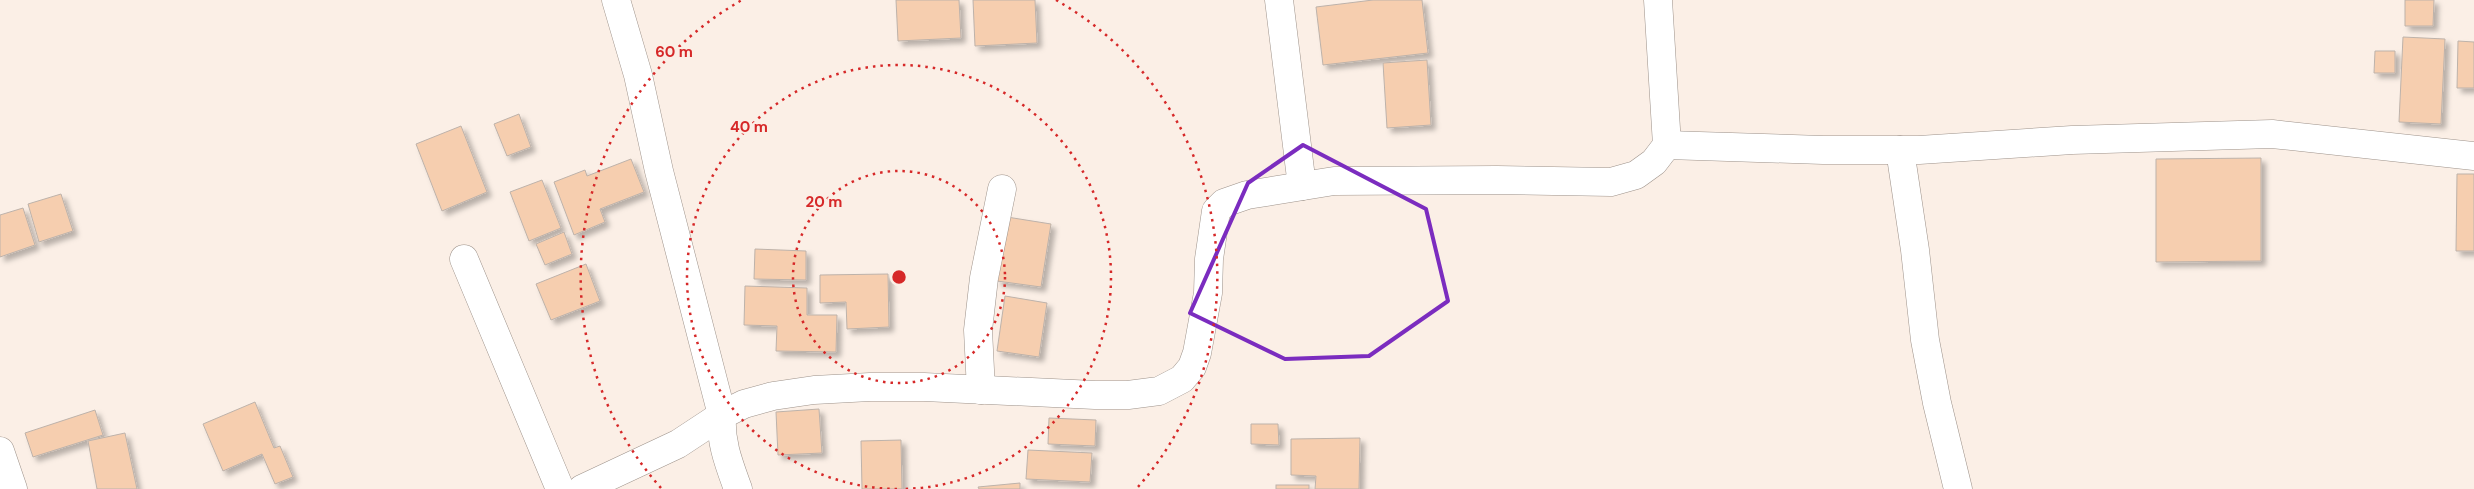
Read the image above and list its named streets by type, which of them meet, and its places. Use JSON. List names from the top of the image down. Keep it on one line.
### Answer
{"rings":["60 m","40 m","20 m"]}
